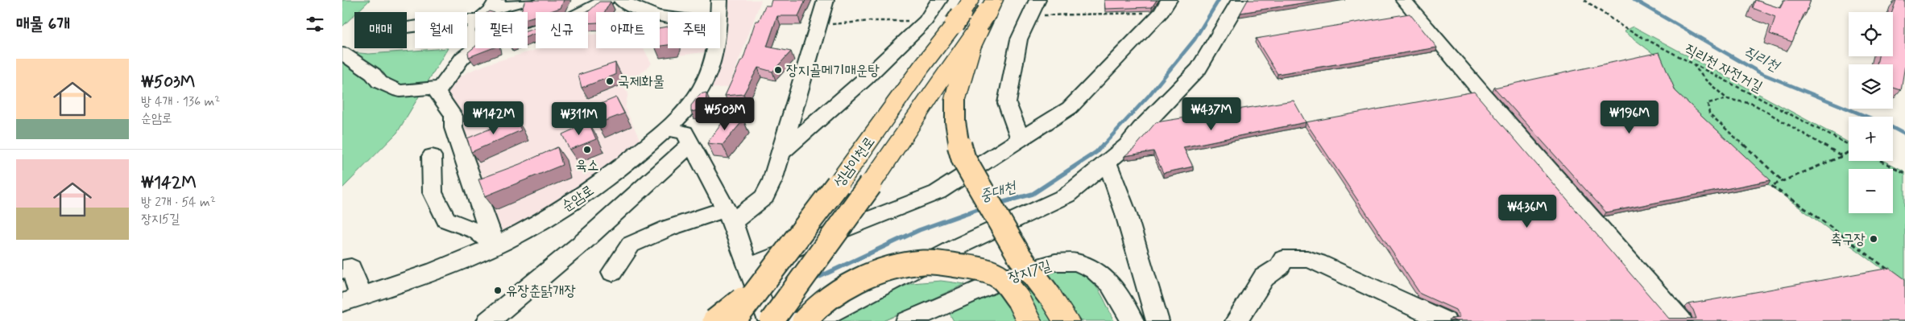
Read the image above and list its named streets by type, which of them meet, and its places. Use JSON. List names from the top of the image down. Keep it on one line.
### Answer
{"streets":{"highway":["성남이천로"],"street":["순암로","장지7길"],"path":["직리천 자전거길"]},"water":["직리천","중대천"],"places":["장지골메기매운탕","국제화물","육소","축구장","유장춘닭개장"],"page":{"heading":"매물 6개","map_buttons":["+","−"],"chip":["매매","월세","필터","신규","아파트","주택"],"list":[{"name":"₩503M","note":"방 4개 · 136 m² · 순암로"},{"name":"₩142M","note":"방 2개 · 54 m² · 장지5길"}],"price":["₩503M","₩437M","₩196M","₩142M","₩311M","₩436M"]}}
